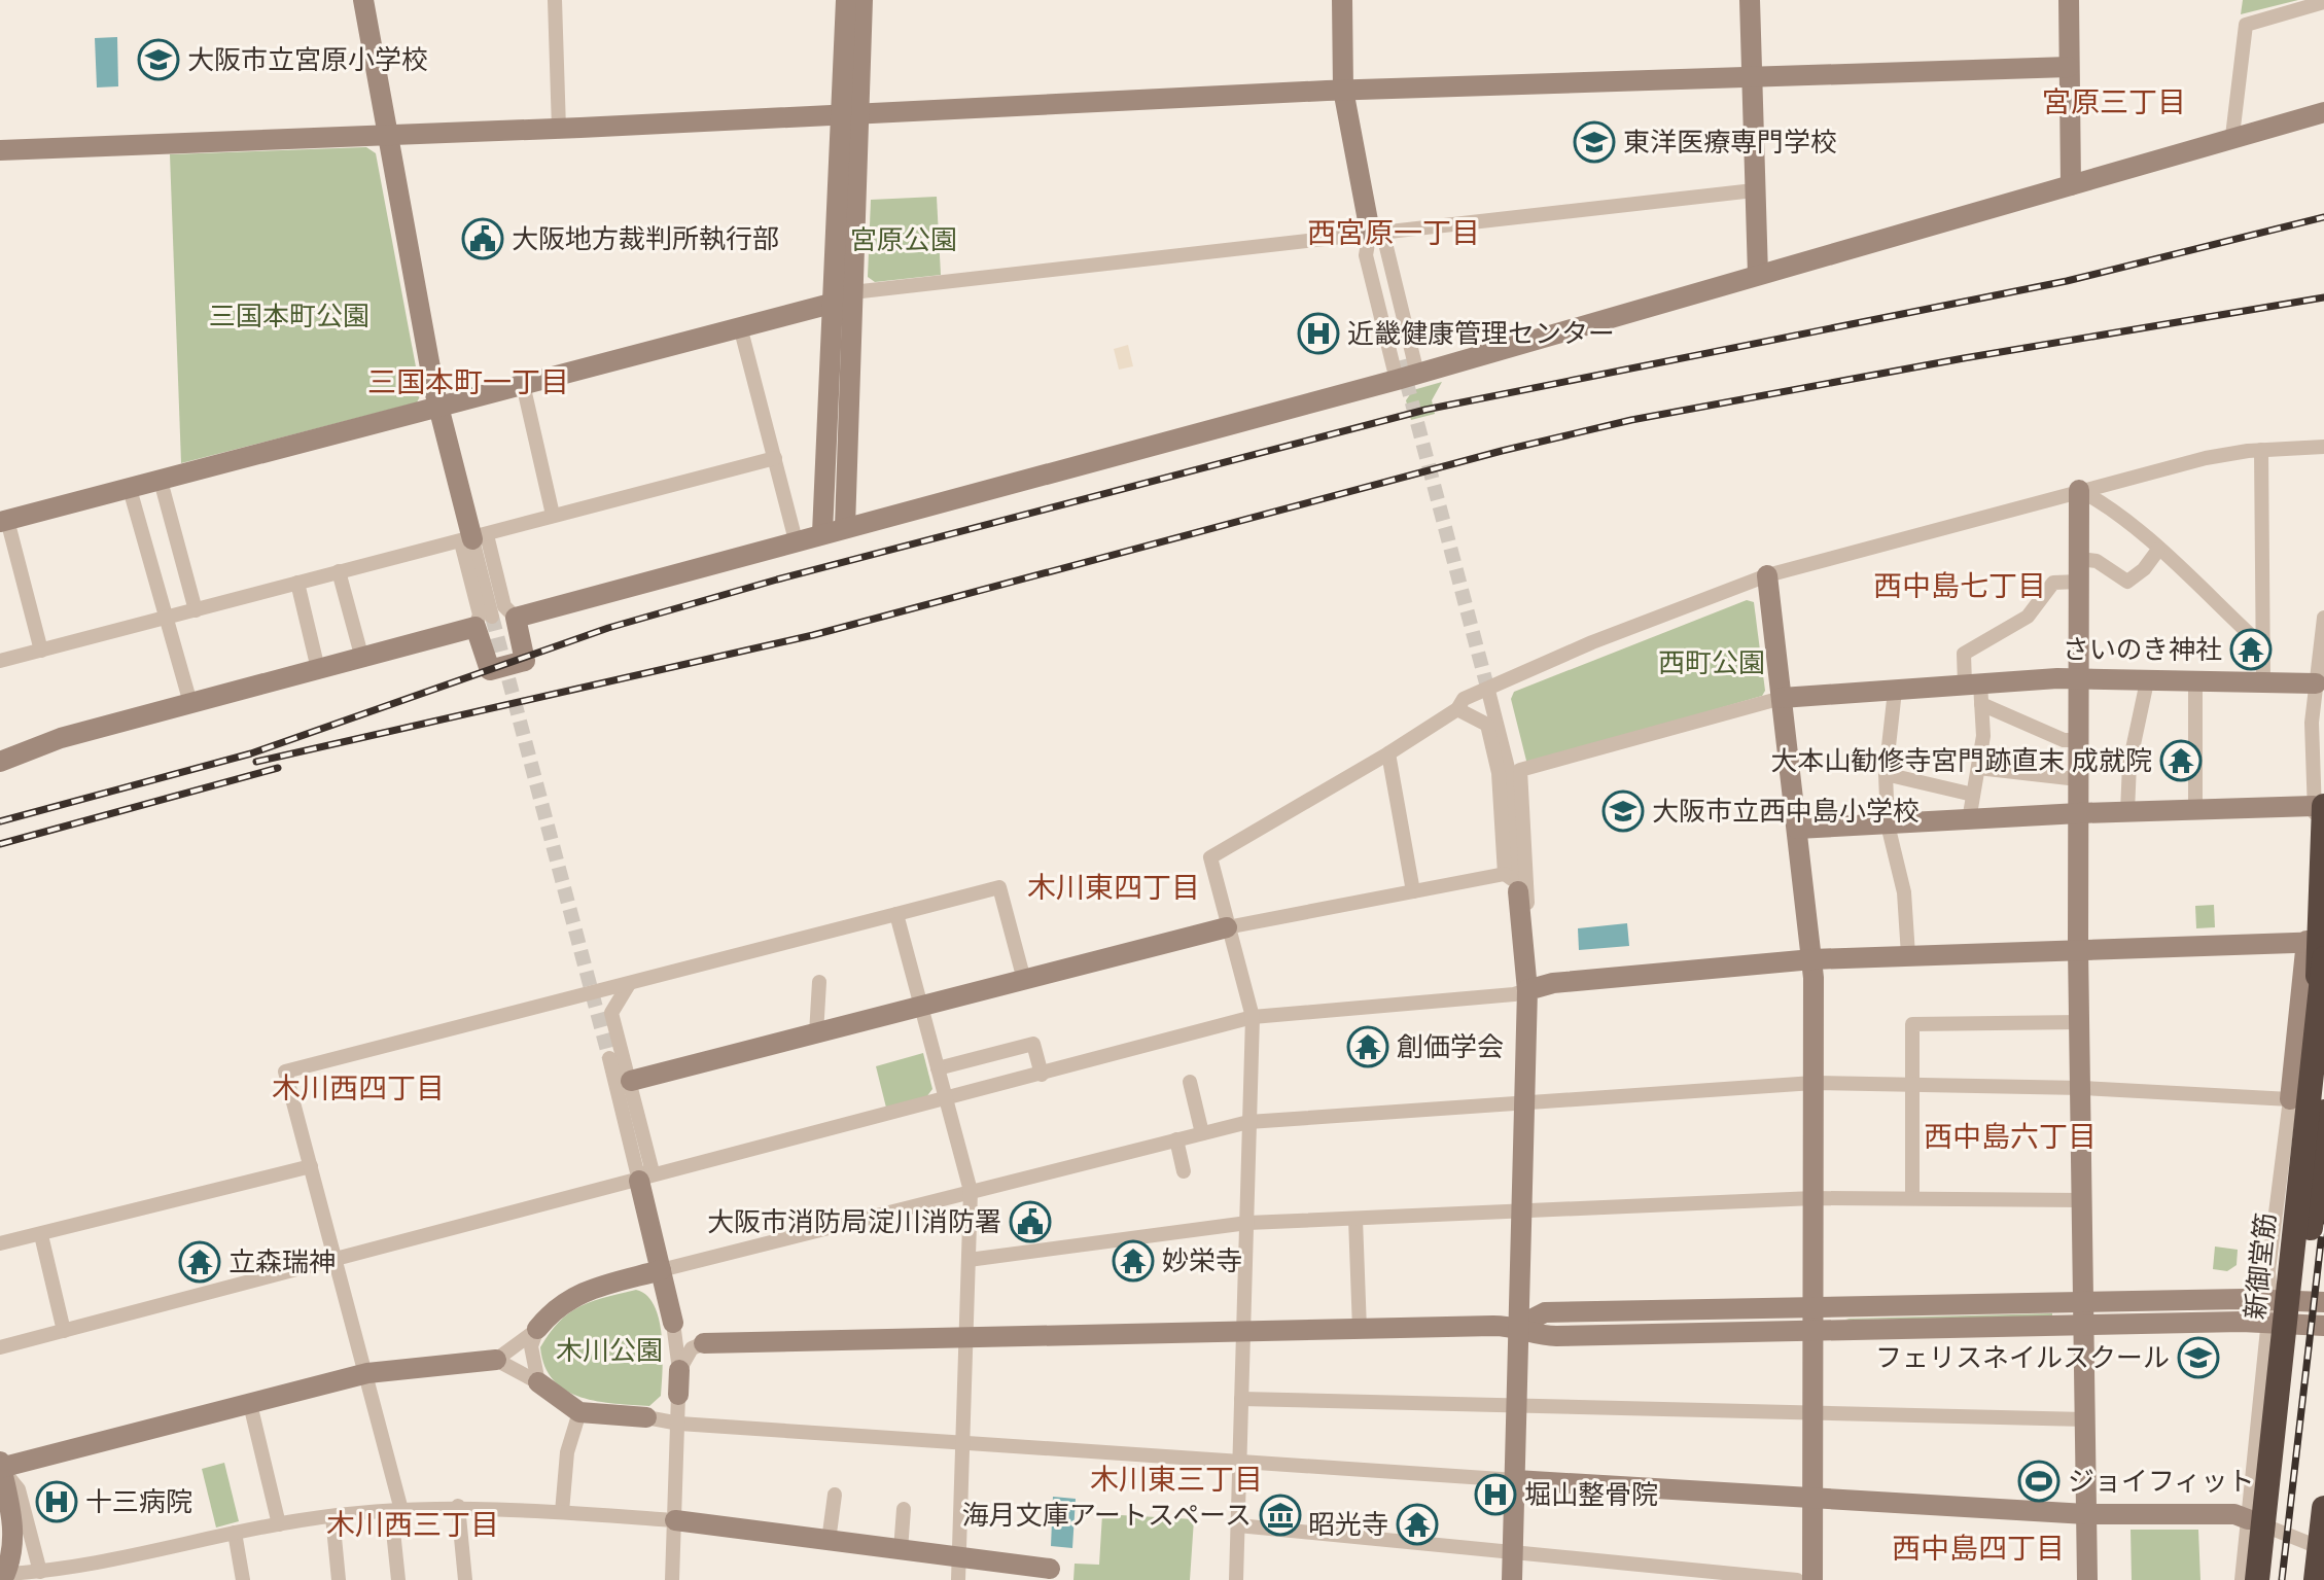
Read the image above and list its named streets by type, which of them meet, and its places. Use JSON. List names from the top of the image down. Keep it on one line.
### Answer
{"streets":{"highway":["新御堂筋"]},"districts":["宮原三丁目","西宮原一丁目","三国本町一丁目","西中島七丁目","木川東四丁目","木川西四丁目","西中島六丁目","木川東三丁目","木川西三丁目","西中島四丁目"],"parks":["宮原公園","三国本町公園","西町公園","木川公園"],"places":{"school or university":["大阪市立宮原小学校","東洋医療専門学校","大阪市立西中島小学校","フェリスネイルスクール"],"public building":["大阪地方裁判所執行部","大阪市消防局淀川消防署"],"hospital":["近畿健康管理センター","堀山整骨院","十三病院"],"temple":["さいのき神社","大本山勧修寺宮門跡直末 成就院","創価学会","妙栄寺","立森瑞神","昭光寺"],"sports":["ジョイフィット"],"museum":["海月文庫アートスペース"]}}
